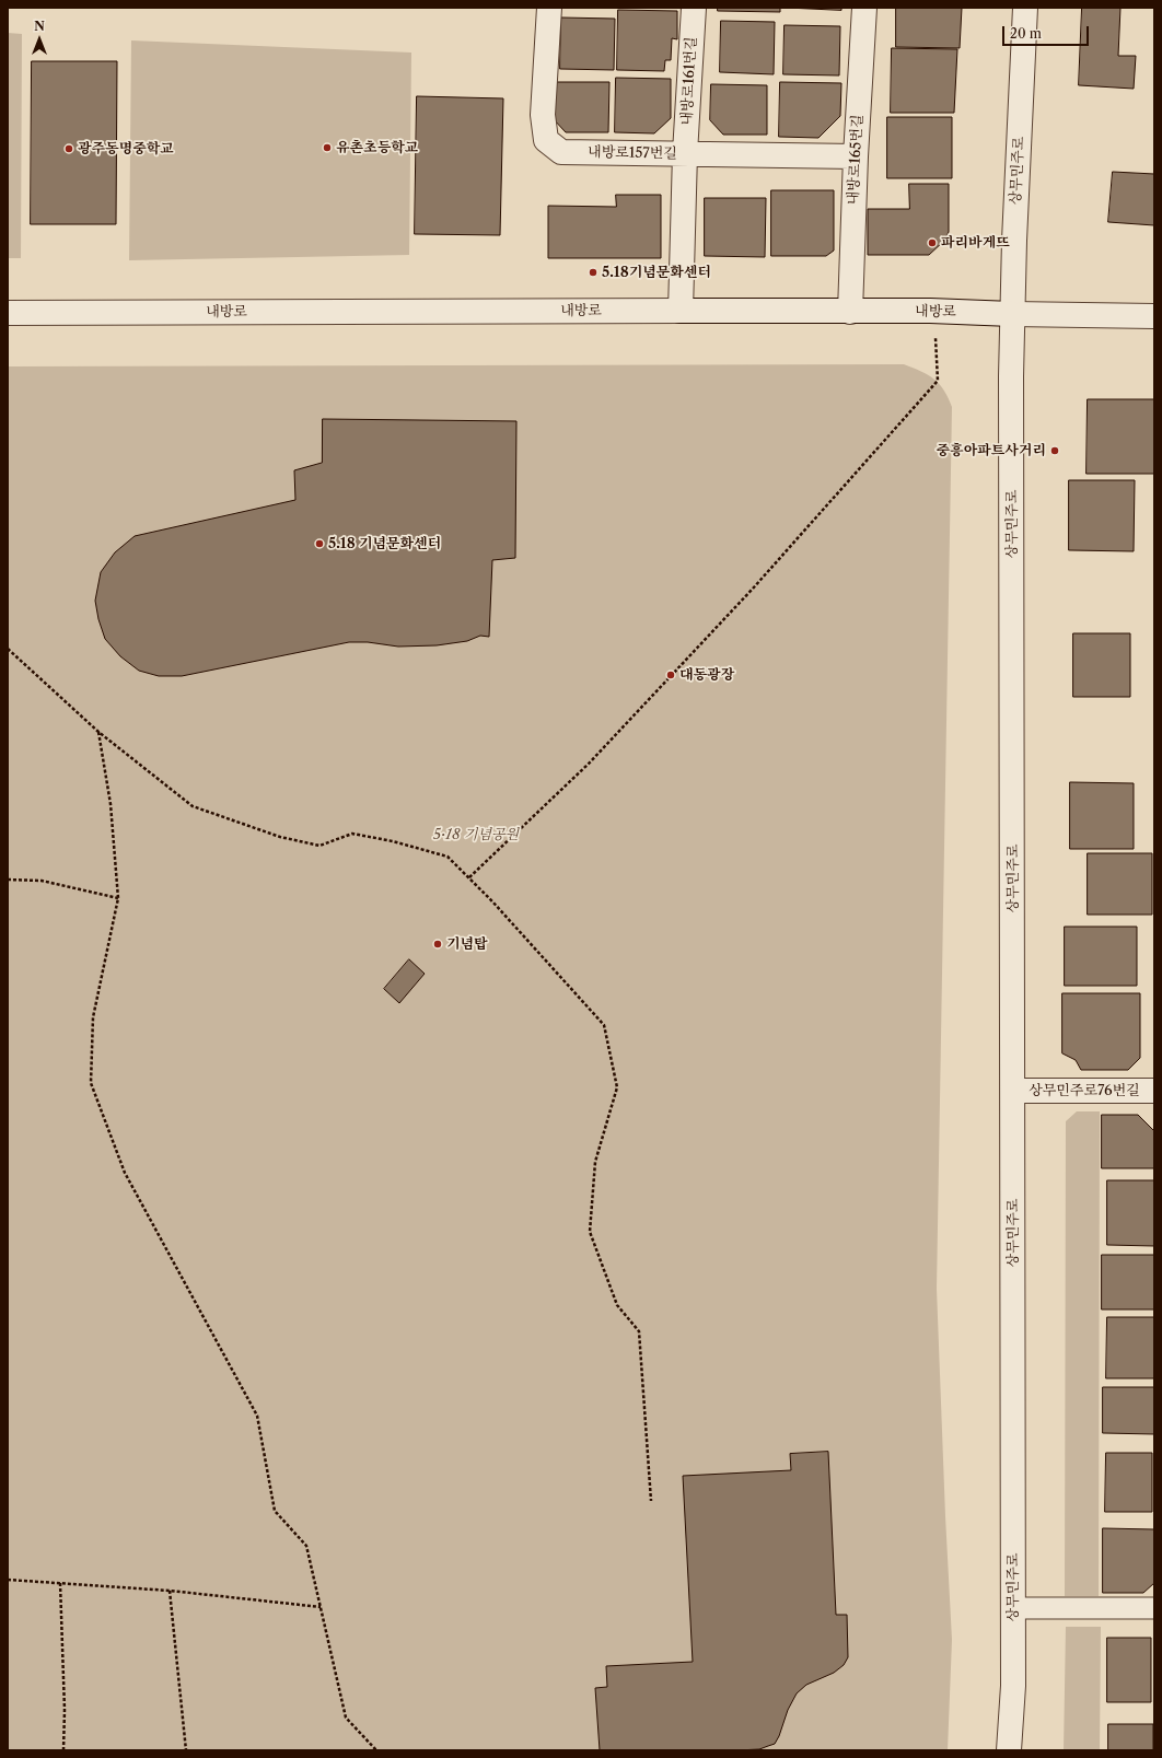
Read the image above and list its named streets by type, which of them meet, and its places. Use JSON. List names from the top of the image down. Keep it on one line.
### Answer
{"streets":{"street":["내방로161번길","내방로157번길","내방로165번길","상무민주로","내방로","상무민주로76번길"]},"crossings":[["내방로161번길","내방로157번길"],["내방로161번길","내방로"],["내방로157번길","내방로165번길"],["내방로165번길","내방로"],["상무민주로","내방로"],["상무민주로","상무민주로76번길"]],"parks":["5·18 기념공원"],"places":["유촌초등학교","광주동명중학교","파리바게뜨","5.18기념문화센터","중흥아파트사거리","5.18 기념문화센터","대동광장","기념탑"],"scale_bar":"20 m","north":"top"}
